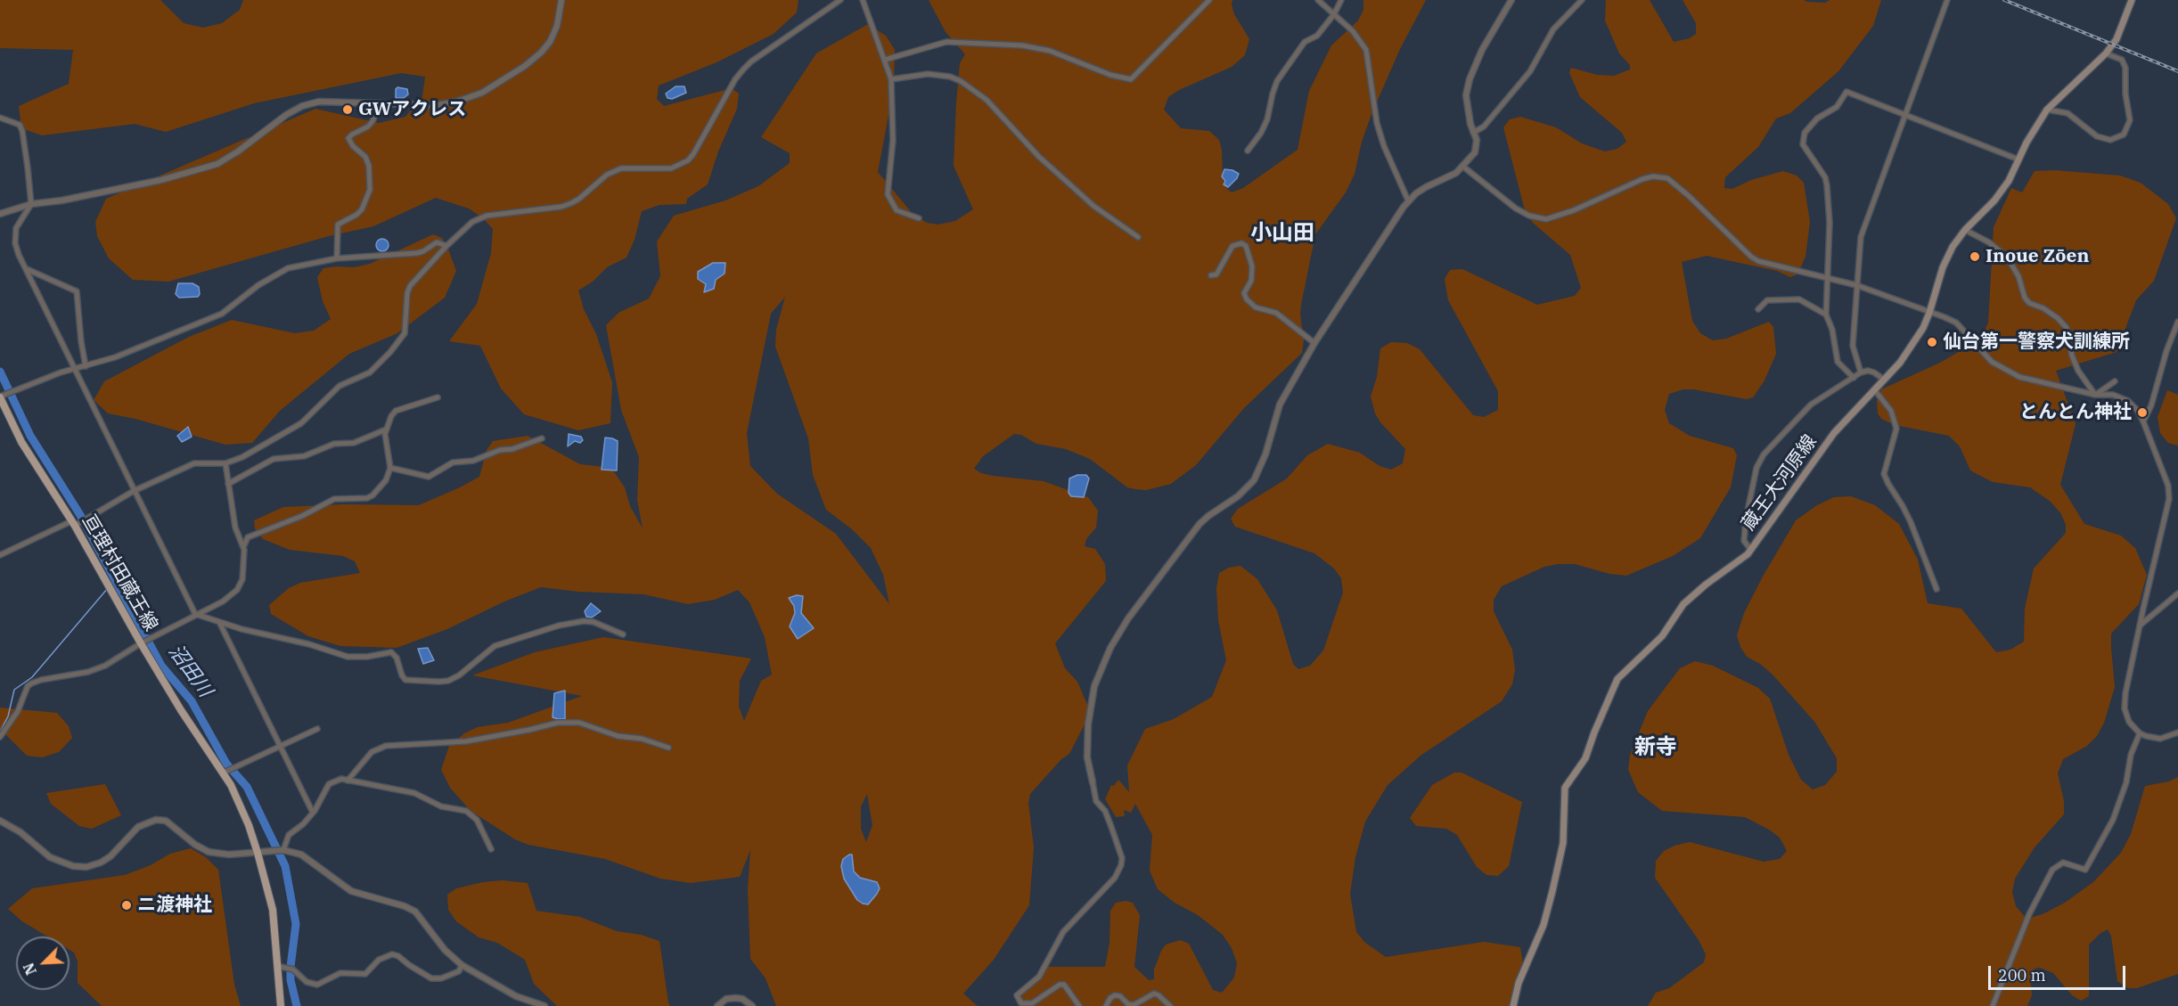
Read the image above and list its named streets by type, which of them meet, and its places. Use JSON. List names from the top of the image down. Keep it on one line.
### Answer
{"streets":{"main road":["蔵王大河原線","亘理村田蔵王線"]},"districts":["小山田","新寺"],"water":["沼田川"],"places":["GWアクレス","Inoue Zōen","仙台第一警察犬訓練所","とんとん神社","ニ渡神社"],"scale_bar":"200 m","north":"bottom left"}
